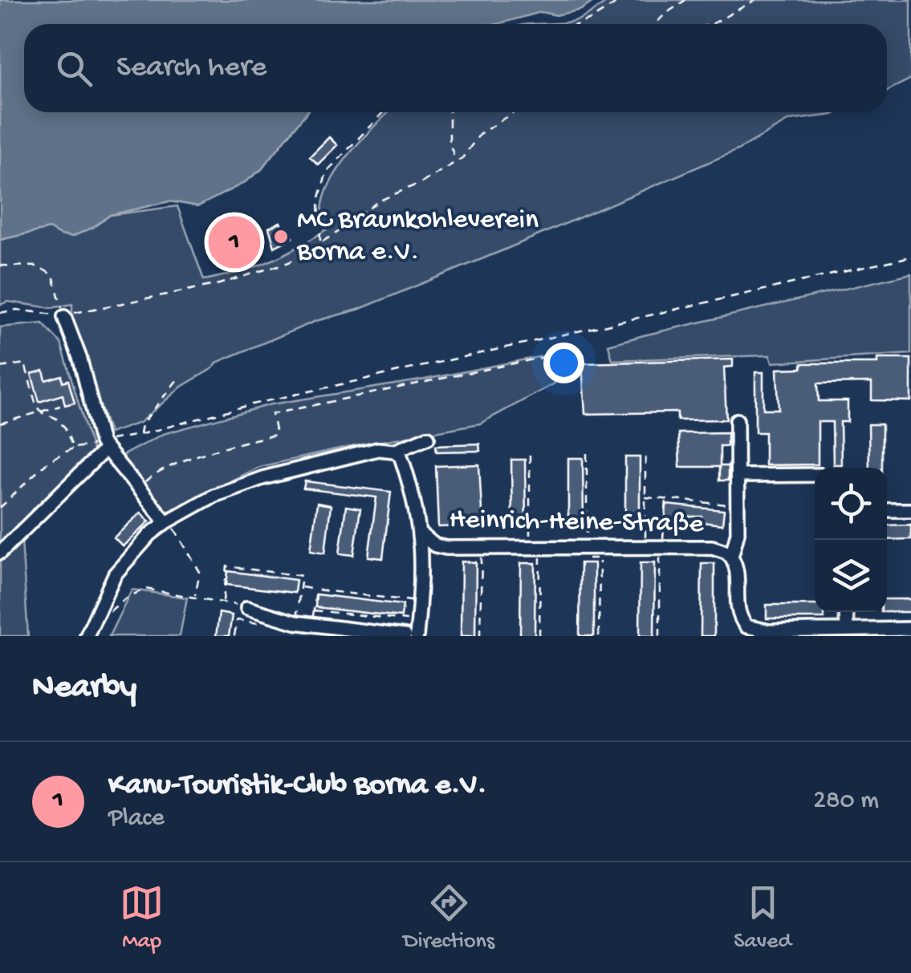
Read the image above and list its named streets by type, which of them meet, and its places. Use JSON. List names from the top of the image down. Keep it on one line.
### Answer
{"streets":{"street":["Heinrich-Heine-Straße"]},"places":["MC Braunkohleverein Borna e.V."],"page":{"search":"Search here","pins":"1","heading":"Nearby","list":[{"mark":"1","name":"Kanu-Touristik-Club Borna e.V.","note":"Place","value":"280 m"}],"nav":["Map","Directions","Saved"]}}
